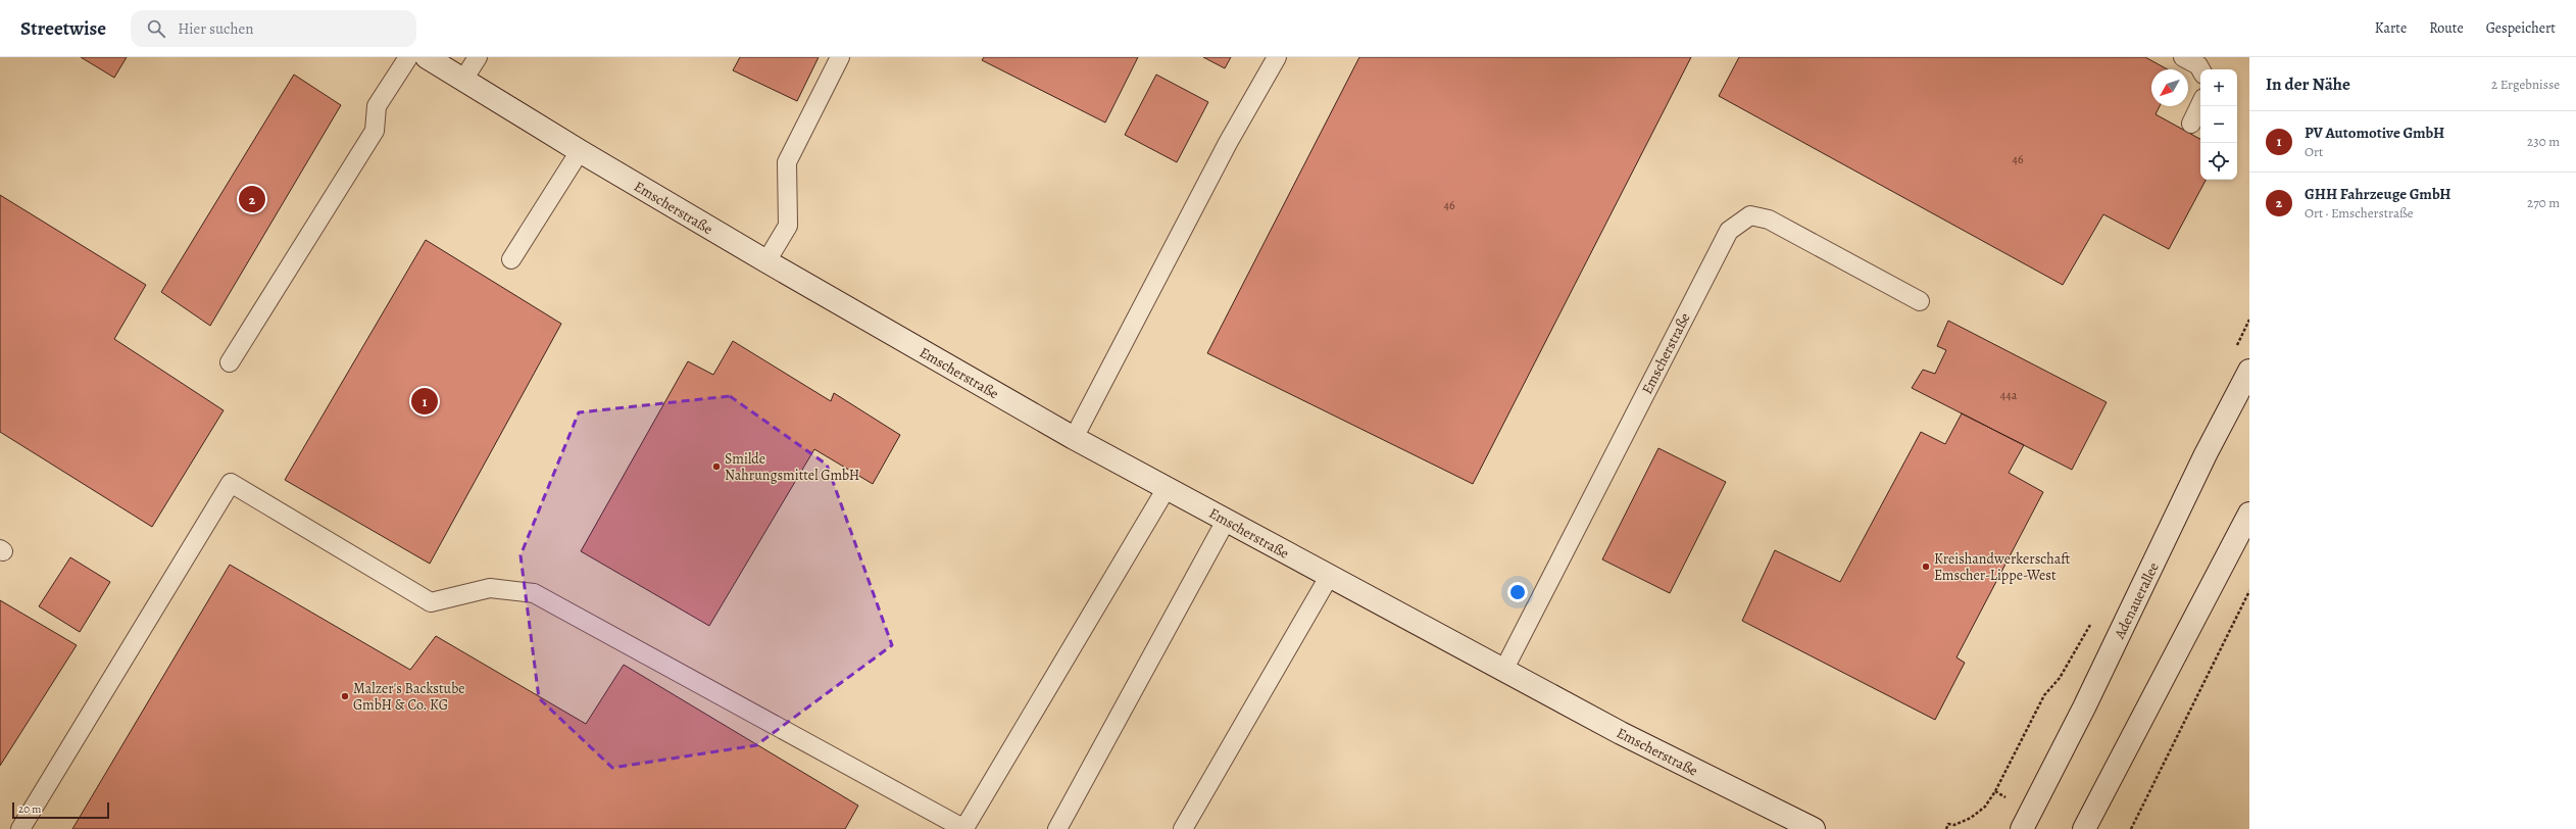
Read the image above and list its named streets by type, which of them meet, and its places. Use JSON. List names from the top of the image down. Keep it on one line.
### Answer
{"streets":{"street":["Emscherstraße","Adenauerallee"]},"places":["Smilde Nahrungsmittel GmbH","Kreishandwerkerschaft Emscher-Lippe-West","Malzer's Backstube GmbH & Co. KG"],"house_numbers":["46","46","44a"],"scale_bar":"20 m","north":"bottom left","page":{"header":"Streetwise","search":"Hier suchen","nav":["Karte","Route","Gespeichert"],"heading":["In der Nähe","2 Ergebnisse"],"map_buttons":["+","−"],"list":[{"mark":"1","name":"PV Automotive GmbH","note":"Ort","value":"230 m"},{"mark":"2","name":"GHH Fahrzeuge GmbH","note":"Ort · Emscherstraße","value":"270 m"}],"pins":["2","1"],"scale":"20 m"}}
